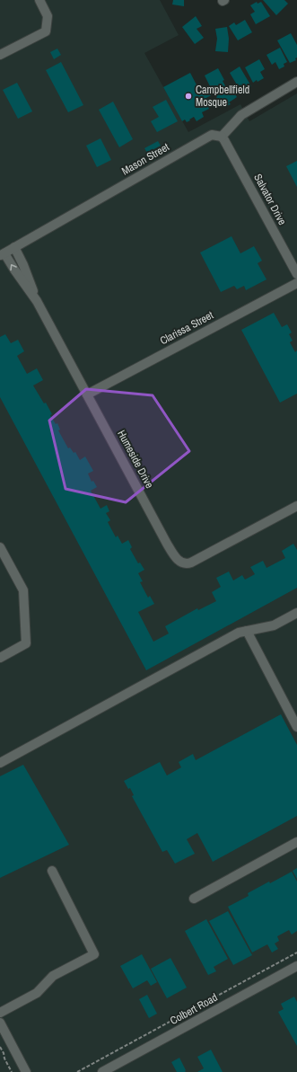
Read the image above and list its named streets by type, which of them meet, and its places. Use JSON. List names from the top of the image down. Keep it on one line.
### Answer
{"streets":{"street":["Mason Street","Salvator Drive","Clarissa Street","Humeside Drive","Colbert Road"]},"crossings":[["Mason Street","Salvator Drive"],["Mason Street","Humeside Drive"],["Clarissa Street","Humeside Drive"]],"places":["Campbellfield Mosque"]}
